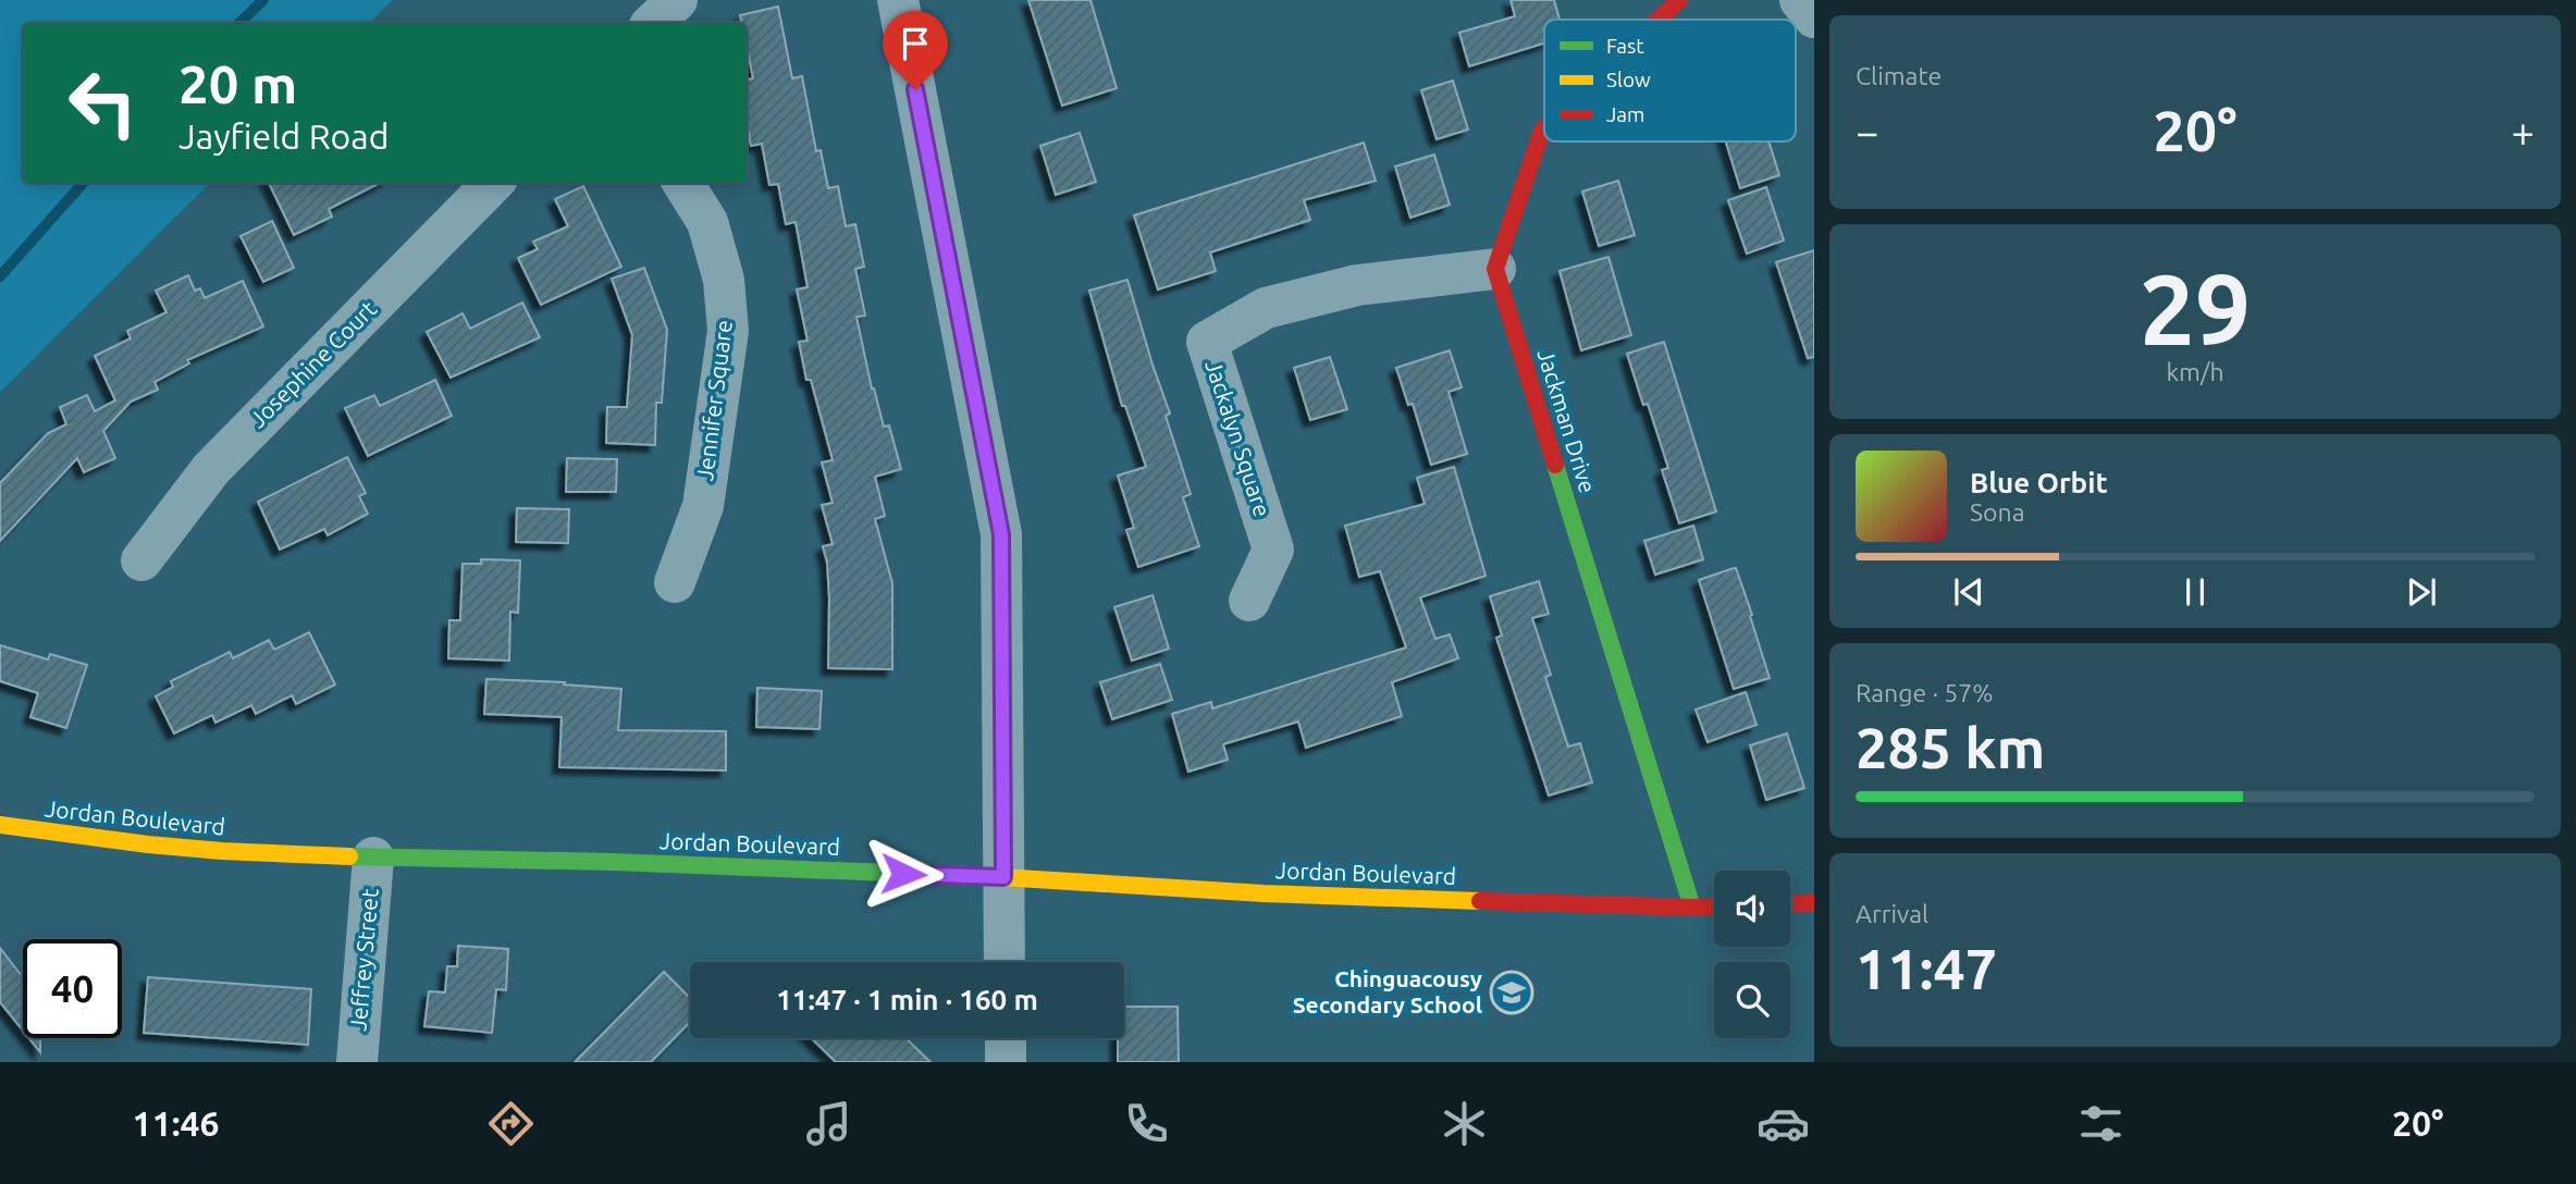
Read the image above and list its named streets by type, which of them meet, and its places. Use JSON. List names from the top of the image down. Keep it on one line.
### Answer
{"streets":{"street":["Josephine Court","Jennifer Square","Jackman Drive","Jackalyn Square","Jordan Boulevard","Jeffrey Street"]},"crossings":[["Jackman Drive","Jackalyn Square"],["Jackman Drive","Jordan Boulevard"],["Jordan Boulevard","Jeffrey Street"]],"places":{"school or university":["Chinguacousy Secondary School"]},"legend":["Fast","Slow","Jam"],"page":{"tile":["Climate",["29","km/h"],["Range · 57%","285 km"],["Arrival","11:47"]],"turn":["20 m","Jayfield Road"],"heat":["−","20°","+"],"song":["Blue Orbit","Sona"],"limit":"40","trip":"11:47 · 1 min · 160 m","tabs":["11:46","20°"]}}
